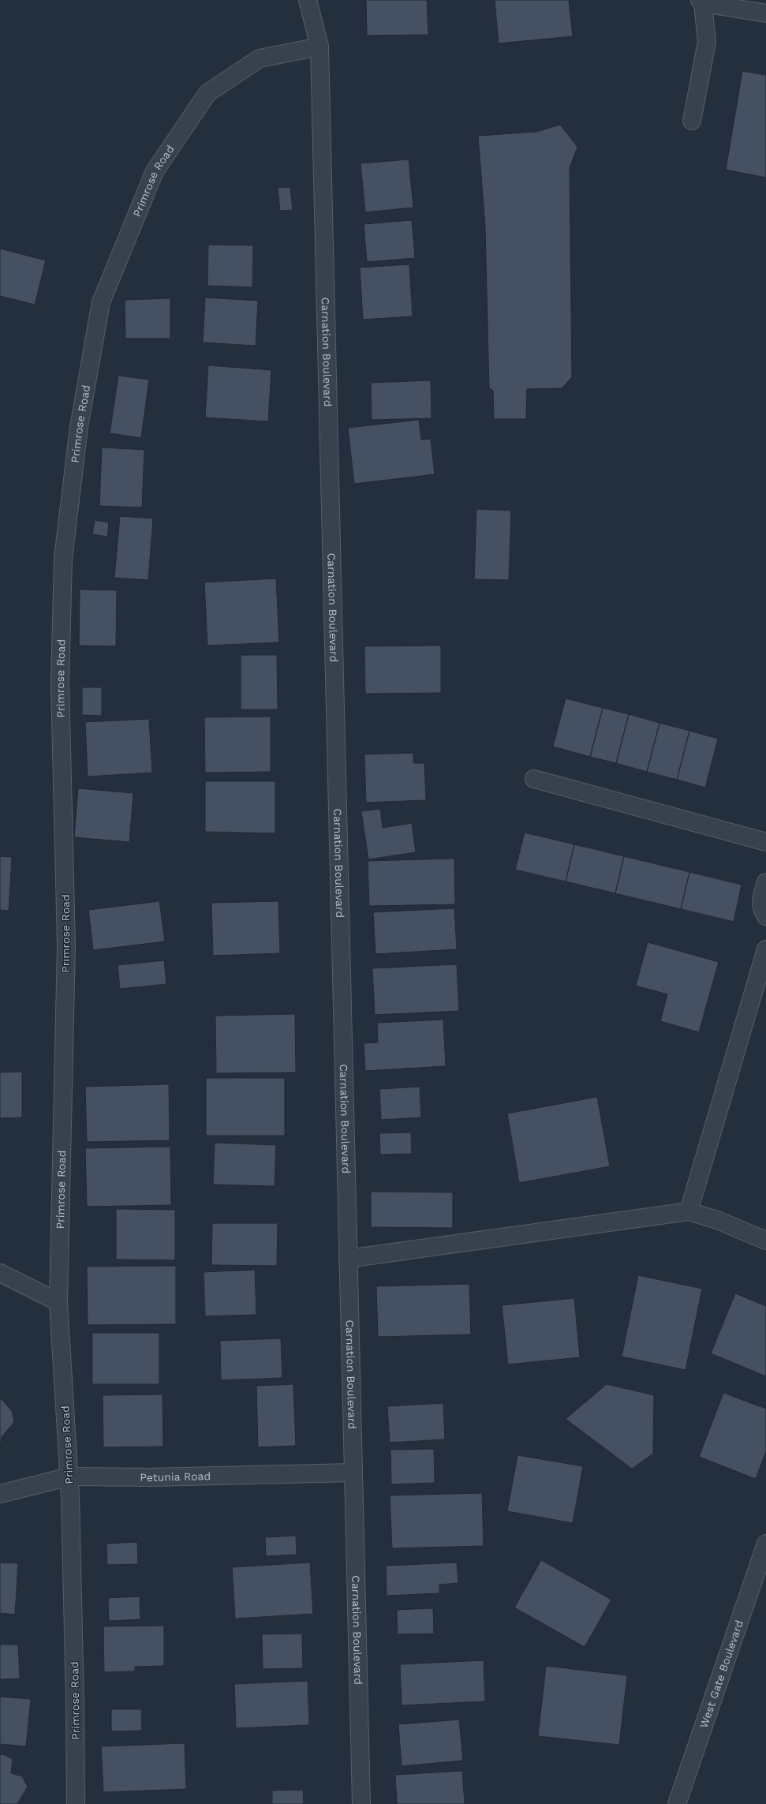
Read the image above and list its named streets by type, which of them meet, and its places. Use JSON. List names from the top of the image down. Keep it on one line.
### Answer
{"streets":{"street":["Primrose Road","Carnation Boulevard","Petunia Road","West Gate Boulevard"]},"crossings":[["Primrose Road","Carnation Boulevard"],["Primrose Road","Petunia Road"],["Carnation Boulevard","Petunia Road"]]}
